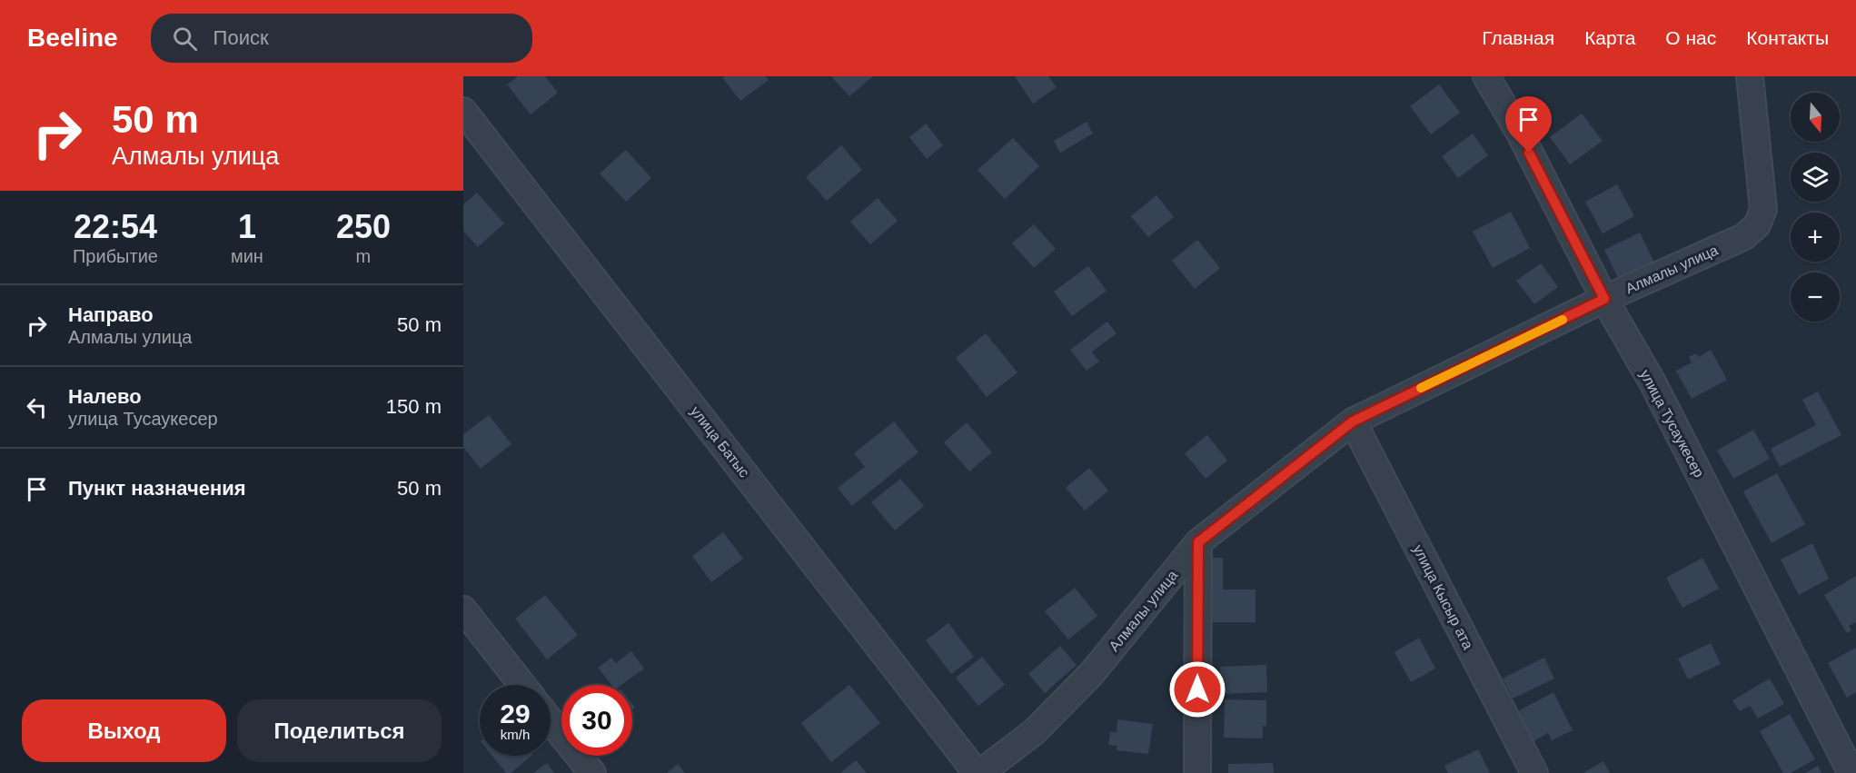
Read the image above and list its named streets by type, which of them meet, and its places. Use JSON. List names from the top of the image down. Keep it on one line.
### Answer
{"streets":{"street":["Алмалы улица","улица Тусаукесер","улица Батыс","улица Кысыр ата"]},"crossings":[["Алмалы улица","улица Тусаукесер"],["Алмалы улица","улица Батыс"],["Алмалы улица","улица Кысыр ата"]],"north":"bottom","page":{"header":"Beeline","search":"Поиск","nav":["Главная","Карта","О нас","Контакты"],"turn":["50 m","Алмалы улица"],"map_buttons":["+","−"],"eta":["22:54","Прибытие","1","мин","250","m"],"list":[{"name":"Направо","note":"Алмалы улица","value":"50 m"},{"name":"Налево","note":"улица Тусаукесер","value":"150 m"},{"name":"Пункт назначения","value":"50 m"}],"speed":"29 km/h","limit":"30","buttons":["Выход","Поделиться"]}}
